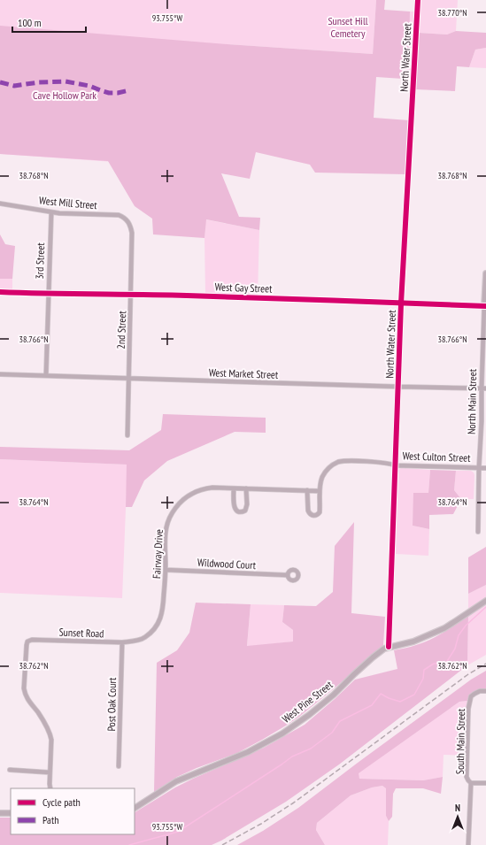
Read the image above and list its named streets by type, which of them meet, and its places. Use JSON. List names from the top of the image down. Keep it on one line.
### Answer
{"streets":{"street":["North Water Street","West Mill Street","3rd Street","West Gay Street","2nd Street","West Market Street","North Main Street","West Culton Street","Fairway Drive","Wildwood Court","Sunset Road","West Pine Street","Post Oak Court","South Main Street"]},"crossings":[["North Water Street","West Gay Street"],["North Water Street","West Market Street"],["North Water Street","West Culton Street"],["North Water Street","West Pine Street"],["West Mill Street","3rd Street"],["West Mill Street","2nd Street"],["3rd Street","West Gay Street"],["3rd Street","West Market Street"],["West Gay Street","2nd Street"],["West Gay Street","North Main Street"],["2nd Street","West Market Street"],["West Market Street","North Main Street"],["North Main Street","West Culton Street"],["West Culton Street","Fairway Drive"],["Fairway Drive","Wildwood Court"],["Fairway Drive","Sunset Road"],["Fairway Drive","Post Oak Court"],["Sunset Road","Post Oak Court"]],"parks":["Sunset Hill Cemetery","Cave Hollow Park"],"legend":["Cycle path","Path"],"scale_bar":"100 m","north":"top","coordinates":["38.770°N","93.755°W","38.768°N","38.766°N","38.764°N","38.762°N"]}
